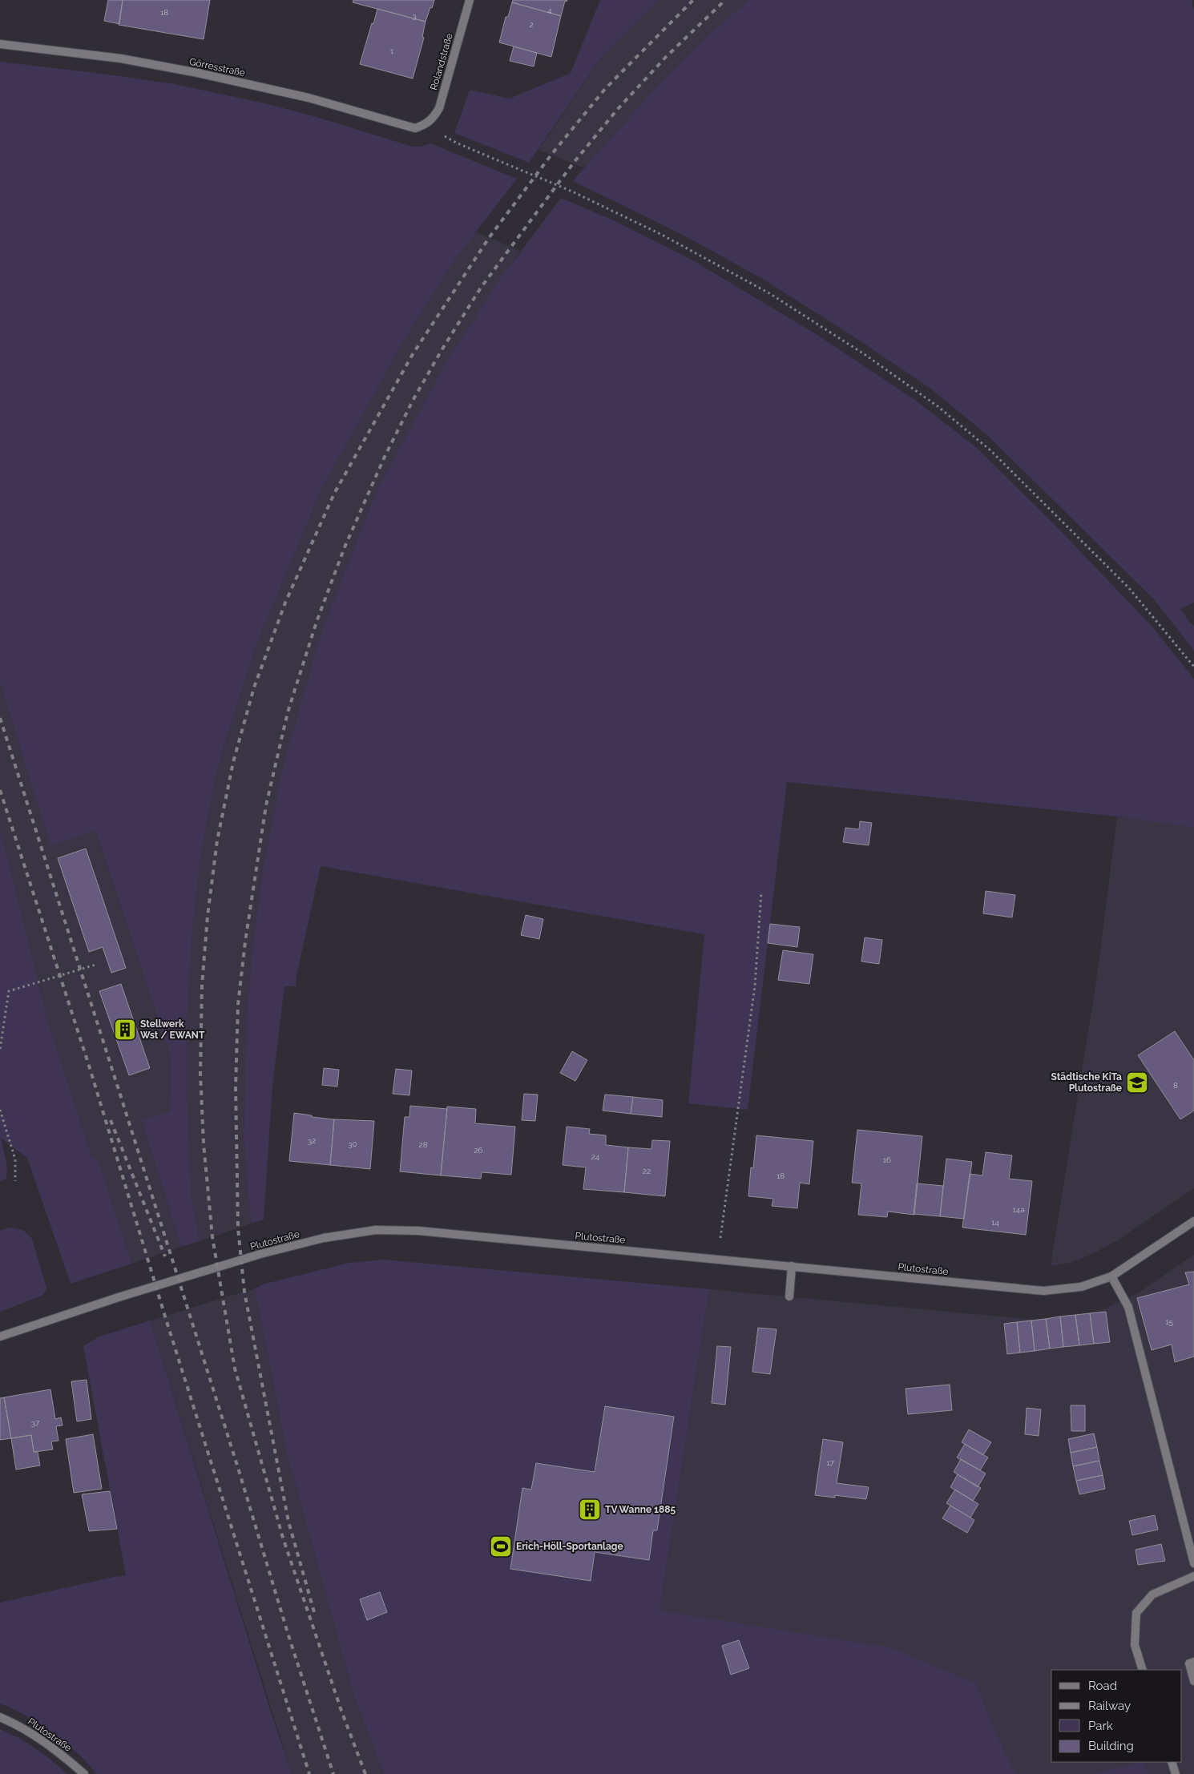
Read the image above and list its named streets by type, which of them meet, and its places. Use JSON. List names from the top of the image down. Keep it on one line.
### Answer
{"streets":{"street":["Rolandstraße","Görresstraße","Plutostraße"]},"crossings":[["Rolandstraße","Görresstraße"]],"places":{"building":["Stellwerk Wst / EWANT","TV Wanne 1885"],"school or university":["Städtische KiTa Plutostraße"],"sports":["Erich-Höll-Sportanlage"]},"house_numbers":["4","18","3","2","1","8","32","30","28","26","24","16","22","18","14a","14","15","37","17"],"legend":["Road","Railway","Park","Building"]}
